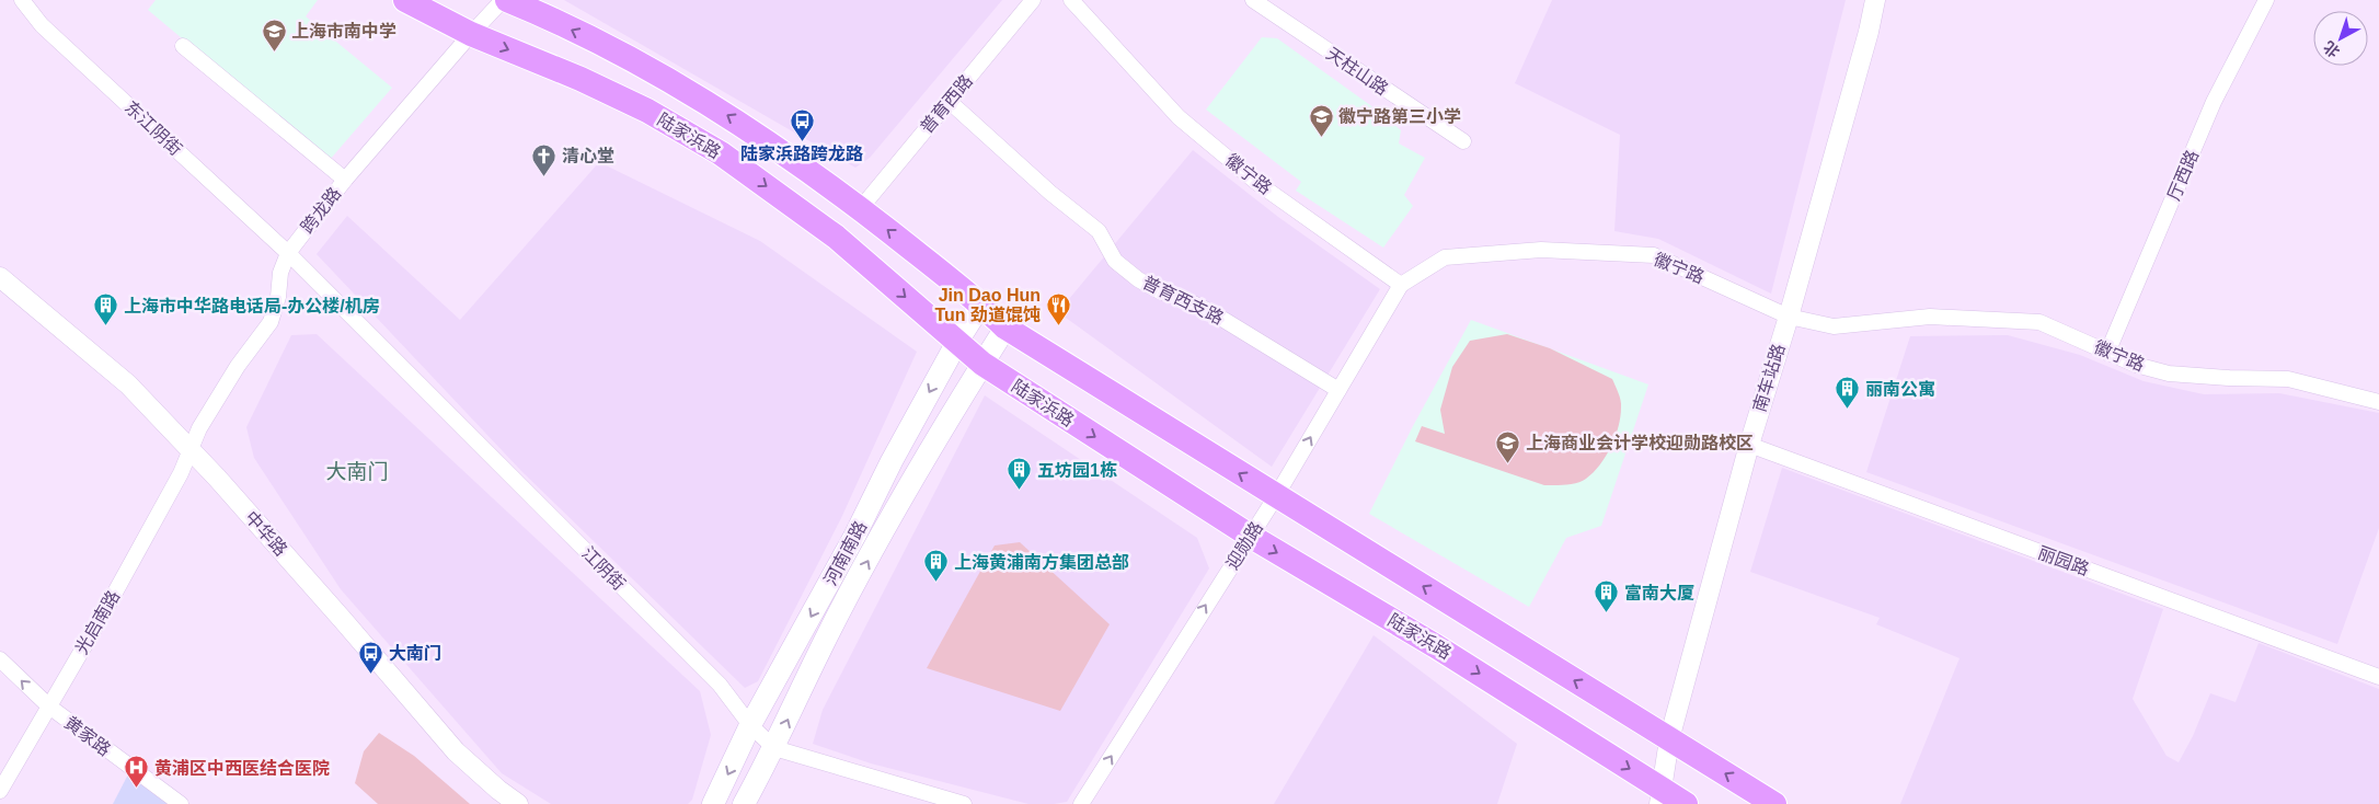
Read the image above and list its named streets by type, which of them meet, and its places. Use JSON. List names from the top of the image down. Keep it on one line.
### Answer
{"streets":{"main road":["陆家浜路","河南南路"],"street":["天柱山路","普育西路","东江阴街","徽宁路","厅西路","跨龙路","普育西支路","南车站路","中华路","迎勋路","丽园路","江阴街","光启南路","黄家路"]},"crossings":[["普育西路","陆家浜路"],["普育西路","普育西支路"],["东江阴街","跨龙路"],["东江阴街","江阴街"],["陆家浜路","跨龙路"],["陆家浜路","南车站路"],["陆家浜路","迎勋路"],["陆家浜路","河南南路"],["徽宁路","厅西路"],["徽宁路","南车站路"],["徽宁路","迎勋路"],["跨龙路","中华路"],["跨龙路","江阴街"],["跨龙路","光启南路"],["普育西支路","迎勋路"],["南车站路","丽园路"],["中华路","光启南路"],["河南南路","江阴街"],["光启南路","黄家路"]],"one_way":["迎勋路"],"districts":["大南门"],"places":{"school or university":["上海市南中学","徽宁路第三小学","上海商业会计学校迎勋路校区"],"bus stop":["陆家浜路跨龙路","大南门"],"church":["清心堂"],"restaurant":["Jin Dao Hun Tun 劲道馄饨"],"building":["上海市中华路电话局-办公楼/机房","丽南公寓","五坊园1栋","上海黄浦南方集团总部","富南大厦"],"hospital":["黄浦区中西医结合医院"]},"north":"bottom left"}
